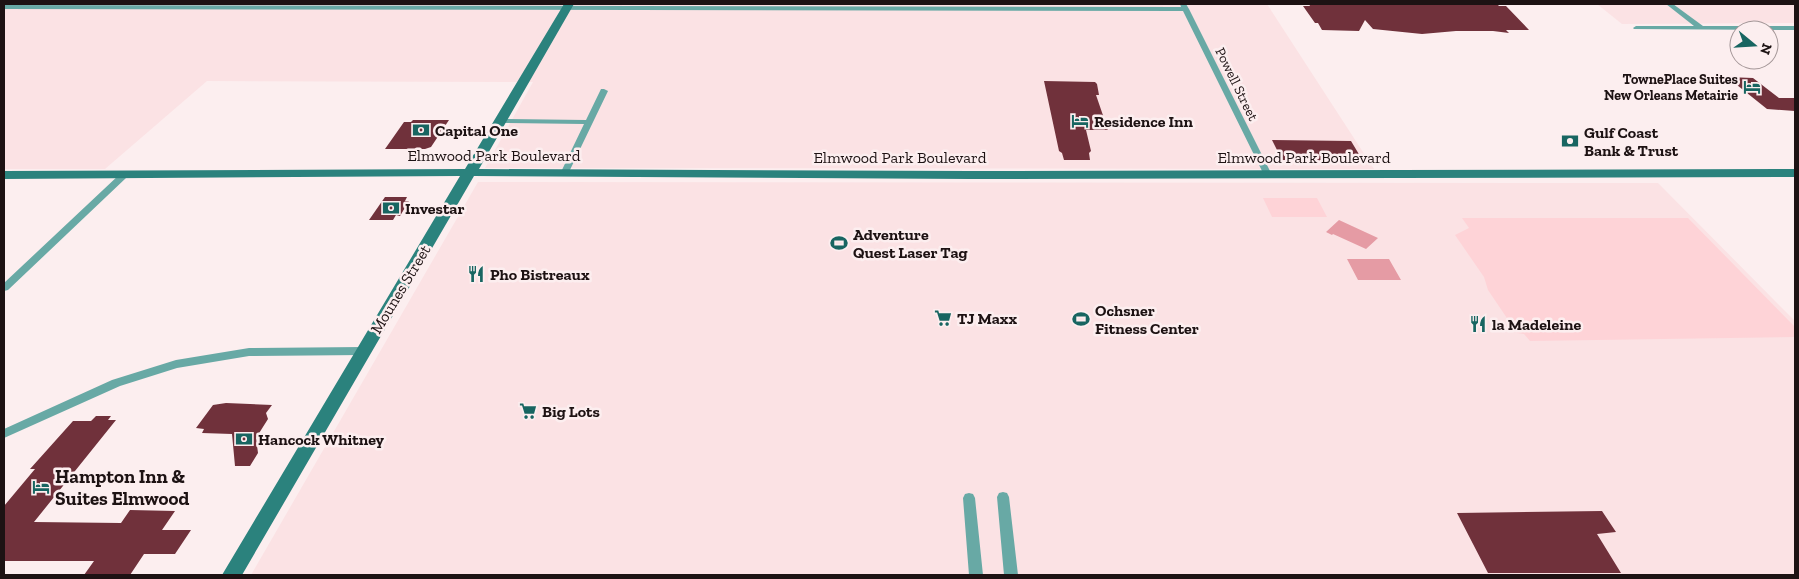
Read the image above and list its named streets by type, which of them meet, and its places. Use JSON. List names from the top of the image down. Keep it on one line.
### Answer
{"streets":{"street":["Powell Street","Elmwood Park Boulevard","Mounes Street"]},"crossings":[["Powell Street","Elmwood Park Boulevard"],["Elmwood Park Boulevard","Mounes Street"]],"places":{"hotel":["TownePlace Suites New Orleans Metairie","Residence Inn","Hampton Inn & Suites Elmwood"],"bank":["Capital One","Gulf Coast Bank & Trust","Investar","Hancock Whitney"],"sports":["Adventure Quest Laser Tag","Ochsner Fitness Center"],"restaurant":["Pho Bistreaux","la Madeleine"],"supermarket":["TJ Maxx","Big Lots"]},"north":"right"}
